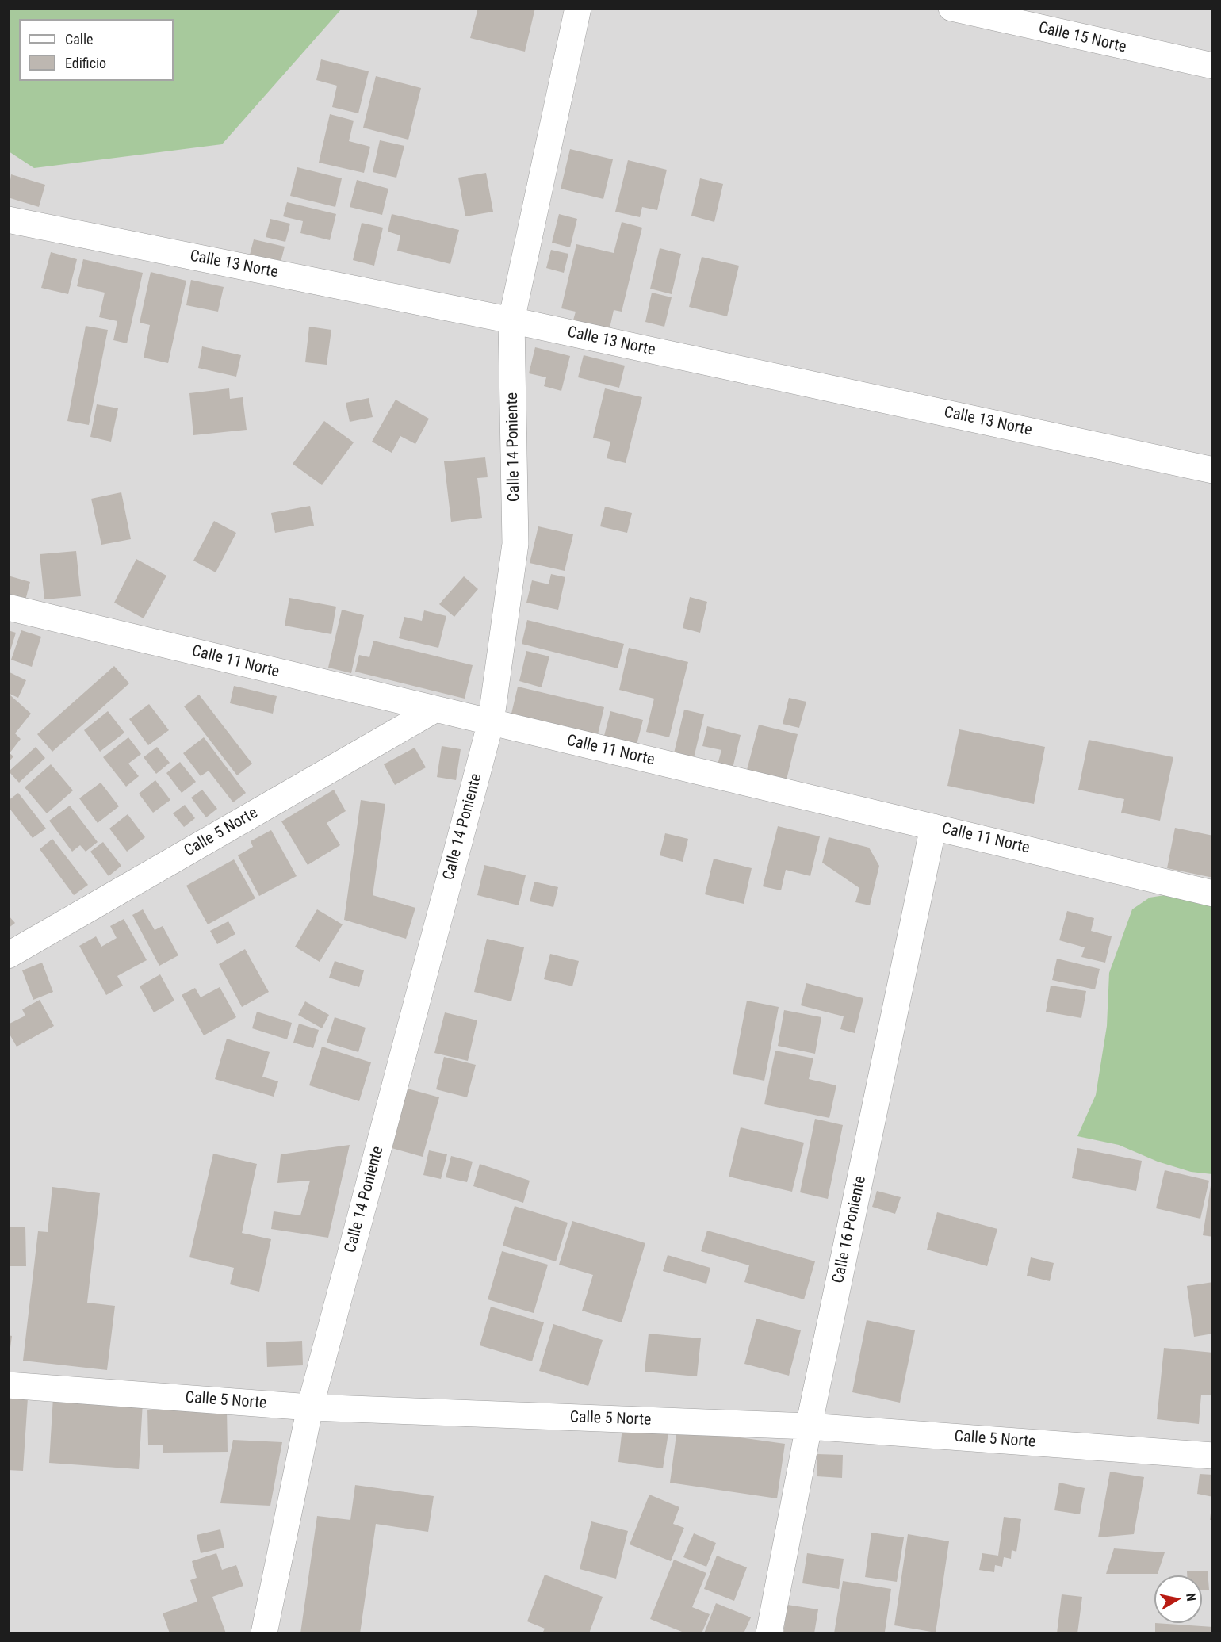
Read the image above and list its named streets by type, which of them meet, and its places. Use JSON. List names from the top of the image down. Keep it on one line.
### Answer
{"streets":{"street":["Calle 15 Norte","Calle 13 Norte","Calle 14 Poniente","Calle 11 Norte","Calle 5 Norte","Calle 16 Poniente"]},"crossings":[["Calle 13 Norte","Calle 14 Poniente"],["Calle 14 Poniente","Calle 11 Norte"],["Calle 14 Poniente","Calle 5 Norte"],["Calle 11 Norte","Calle 5 Norte"],["Calle 11 Norte","Calle 16 Poniente"],["Calle 5 Norte","Calle 16 Poniente"]],"legend":["Calle","Edificio"],"north":"right"}
